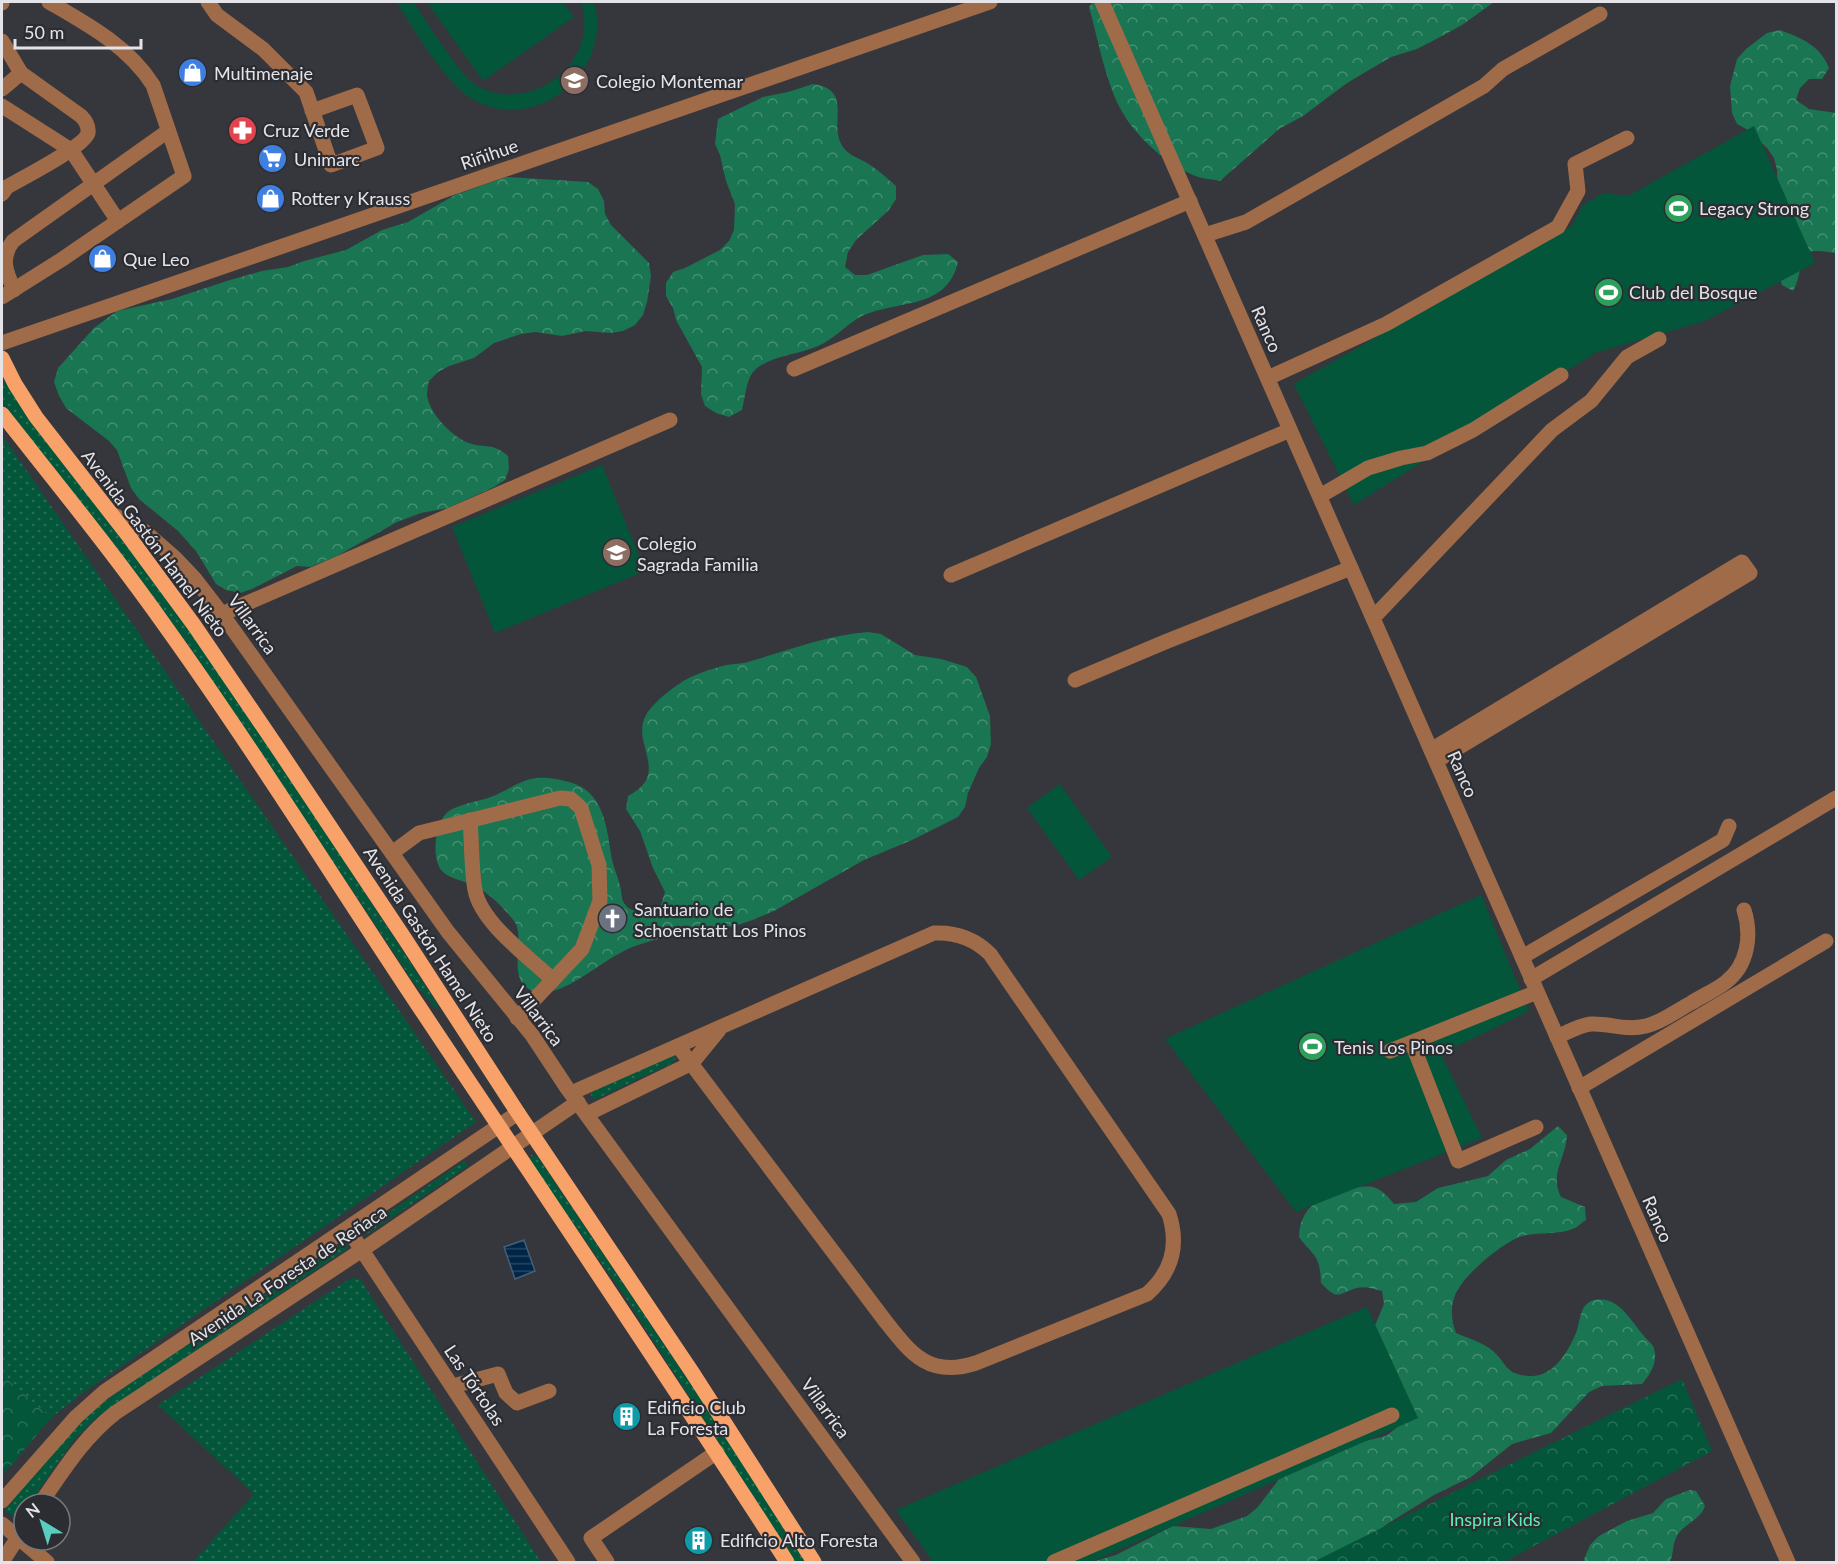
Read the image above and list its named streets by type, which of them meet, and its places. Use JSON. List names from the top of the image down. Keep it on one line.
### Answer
{"streets":{"main road":["Avenida Gastón Hamel Nieto"],"street":["Riñihue","Ranco","Villarrica","Avenida La Foresta de Reñaca","Las Tórtolas"]},"crossings":[["Avenida Gastón Hamel Nieto","Villarrica"],["Avenida Gastón Hamel Nieto","Avenida La Foresta de Reñaca"],["Villarrica","Avenida La Foresta de Reñaca"],["Avenida La Foresta de Reñaca","Las Tórtolas"]],"parks":["Inspira Kids"],"places":{"shop":["Multimenaje","Rotter y Krauss","Que Leo"],"school or university":["Colegio Montemar","Colegio Sagrada Familia"],"pharmacy":["Cruz Verde"],"supermarket":["Unimarc"],"sports":["Legacy Strong","Club del Bosque","Tenis Los Pinos"],"church":["Santuario de Schoenstatt Los Pinos"],"building":["Edificio Club La Foresta","Edificio Alto Foresta"]},"scale_bar":"50 m","north":"top left"}
